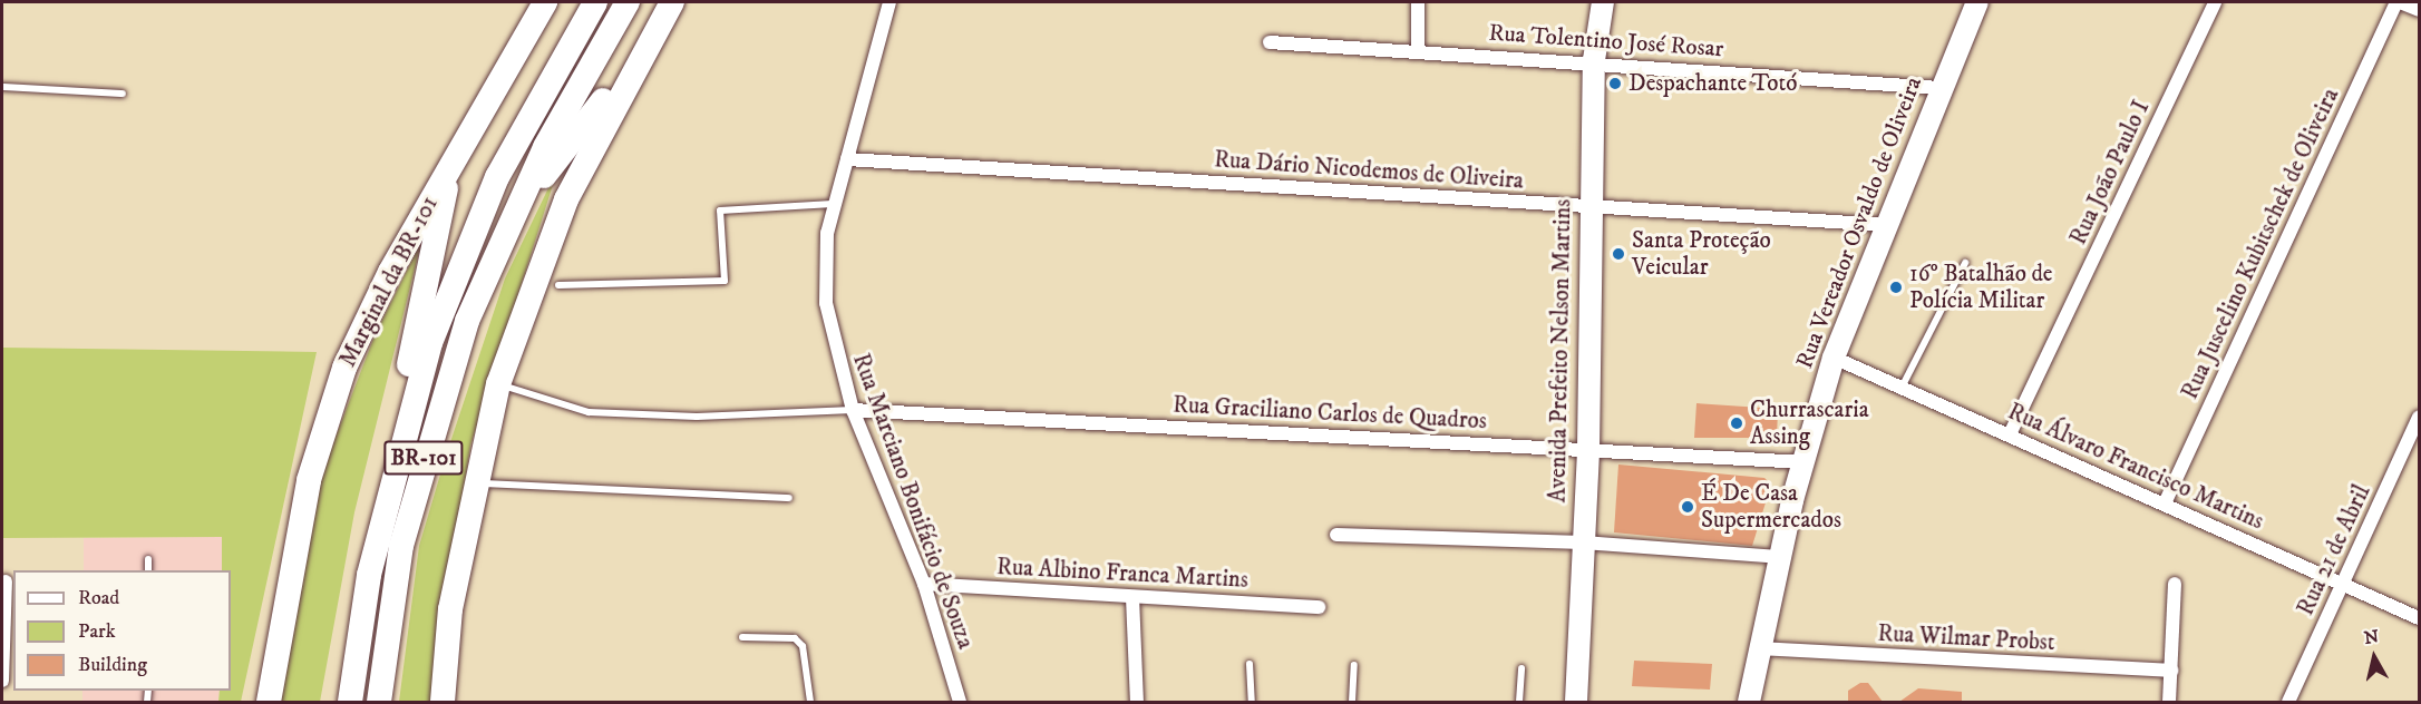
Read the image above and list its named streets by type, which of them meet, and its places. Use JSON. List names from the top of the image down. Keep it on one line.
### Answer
{"streets":{"highway":["Marginal da BR-101","BR-101"],"main road":["Rua Vereador Osvaldo de Oliveira","Avenida Prefeito Nelson Martins"],"street":["Rua Tolentino José Rosar","Rua Dário Nicodemos de Oliveira","Rua João Paulo I","Rua Juscelino Kubitschek de Oliveira","Rua Graciliano Carlos de Quadros","Rua Álvaro Francisco Martins","Rua Marciano Bonifácio de Souza","Rua 21 de Abril","Rua Albino Franca Martins","Rua Wilmar Probst"]},"crossings":[["Rua Tolentino José Rosar","Rua Vereador Osvaldo de Oliveira"],["Rua Tolentino José Rosar","Avenida Prefeito Nelson Martins"],["Rua Dário Nicodemos de Oliveira","Rua Vereador Osvaldo de Oliveira"],["Rua Dário Nicodemos de Oliveira","Avenida Prefeito Nelson Martins"],["Rua Dário Nicodemos de Oliveira","Rua Marciano Bonifácio de Souza"],["Rua João Paulo I","Rua Álvaro Francisco Martins"],["Rua Vereador Osvaldo de Oliveira","Rua Graciliano Carlos de Quadros"],["Rua Vereador Osvaldo de Oliveira","Rua Álvaro Francisco Martins"],["Rua Vereador Osvaldo de Oliveira","Rua Wilmar Probst"],["Rua Juscelino Kubitschek de Oliveira","Rua Álvaro Francisco Martins"],["Avenida Prefeito Nelson Martins","Rua Graciliano Carlos de Quadros"],["Rua Graciliano Carlos de Quadros","Rua Marciano Bonifácio de Souza"],["Rua Álvaro Francisco Martins","Rua 21 de Abril"],["Rua Marciano Bonifácio de Souza","Rua Albino Franca Martins"]],"places":["Despachante Totó","Santa Proteção Veicular","16º Batalhão de Polícia Militar","Churrascaria Assing","É De Casa Supermercados"],"legend":["Road","Park","Building"],"north":"top"}
